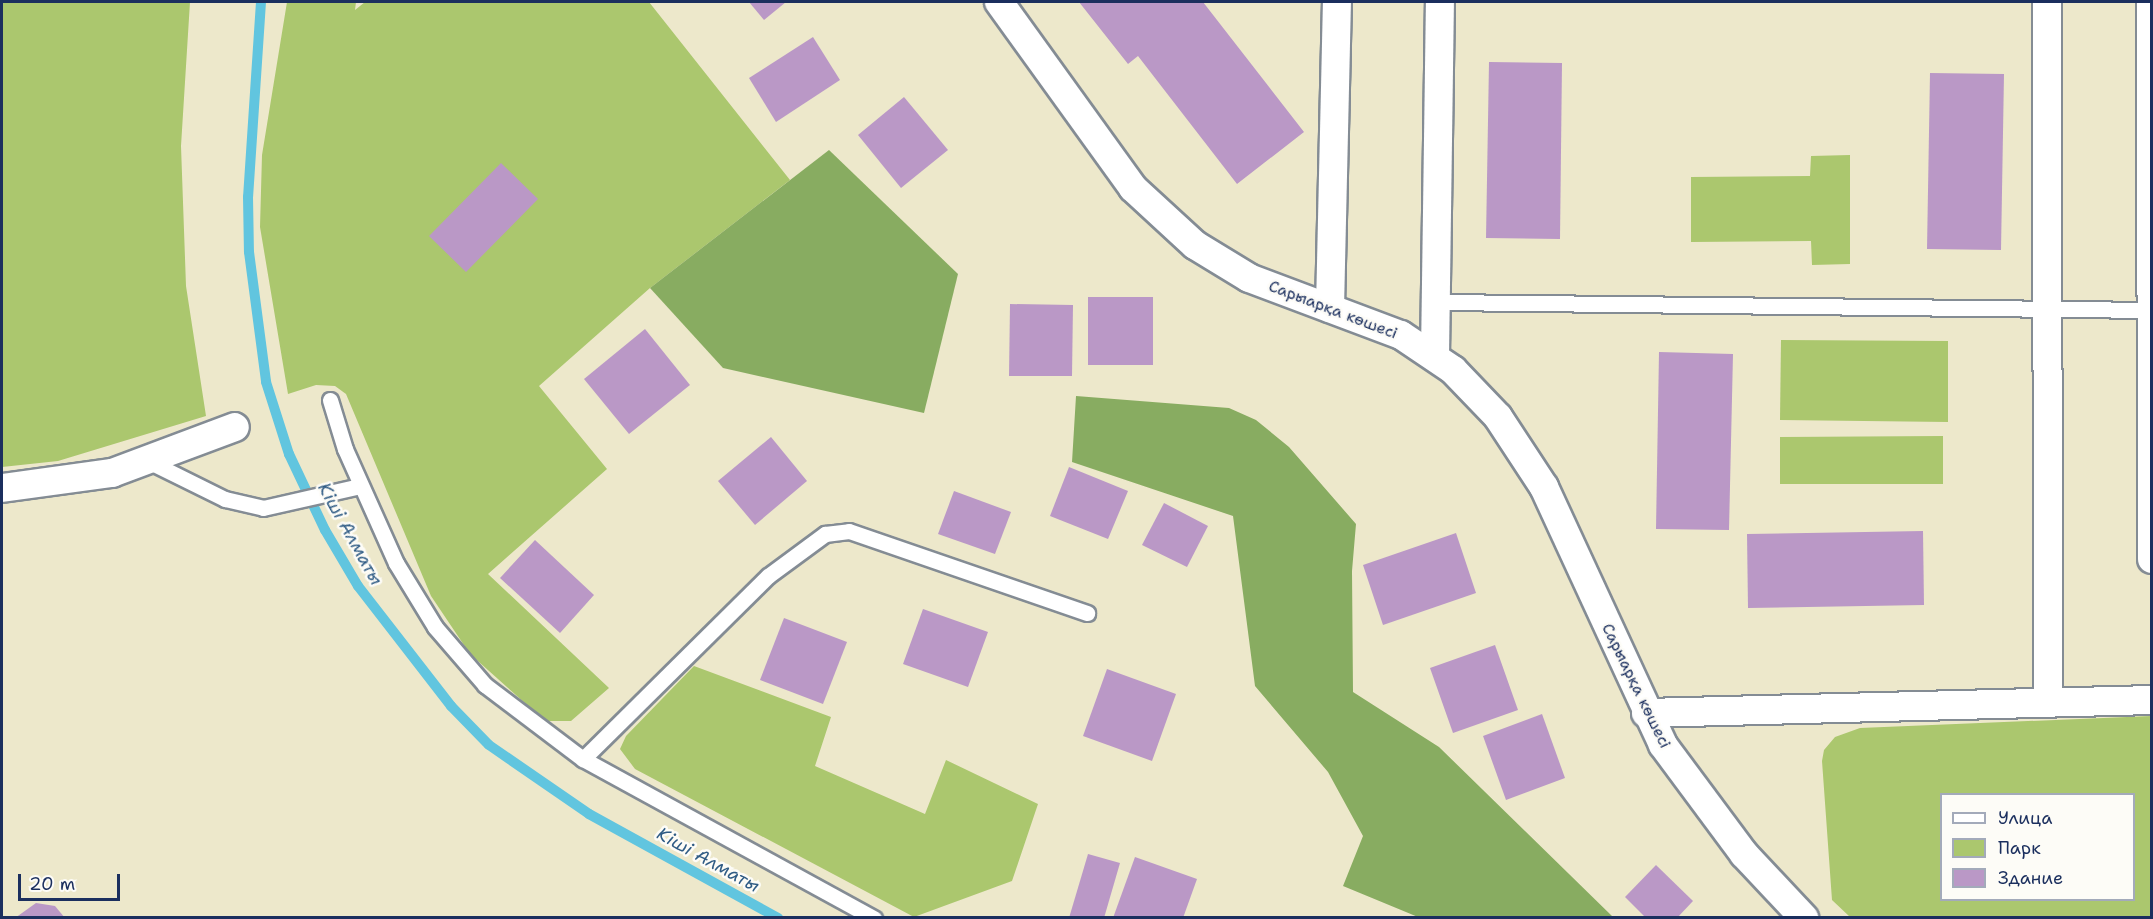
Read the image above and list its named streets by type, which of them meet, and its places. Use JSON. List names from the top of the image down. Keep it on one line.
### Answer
{"streets":{"street":["Сарыарқа көшесі"]},"water":["Кіші Алматы"],"legend":["Улица","Парк","Здание"],"scale_bar":"20 m"}
